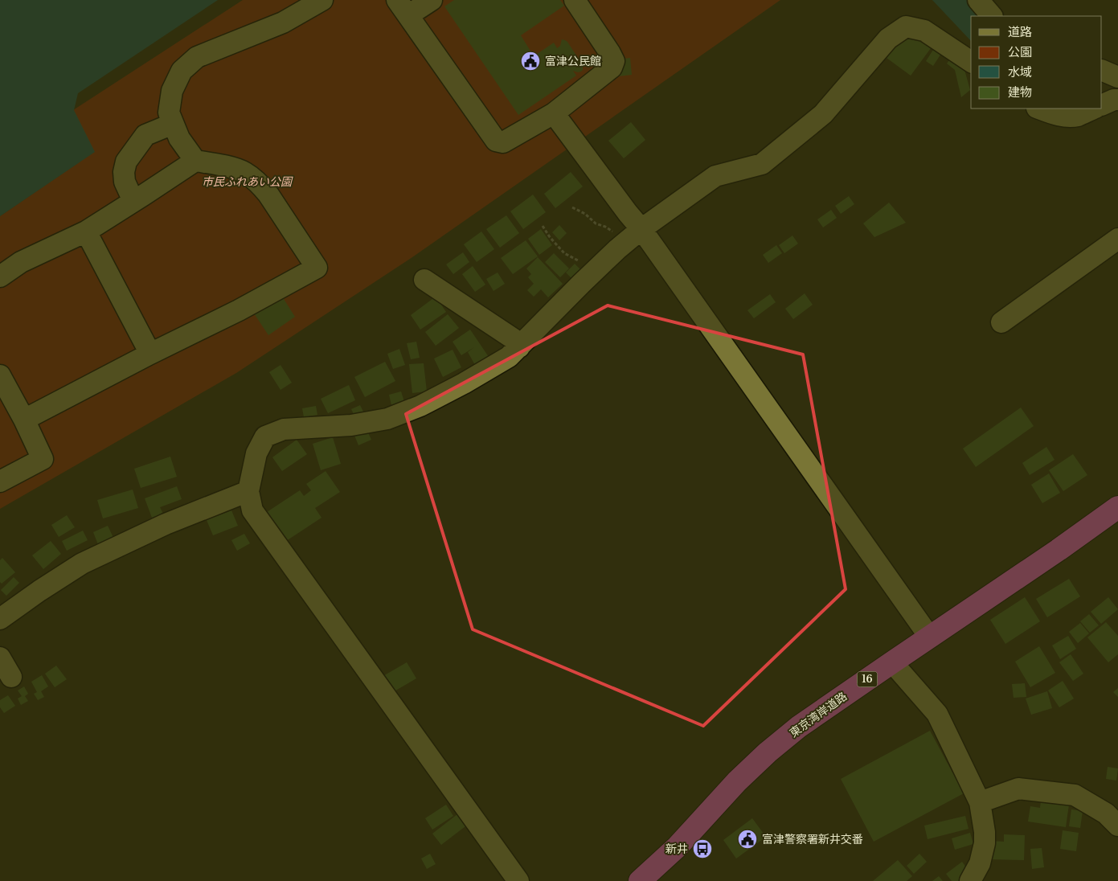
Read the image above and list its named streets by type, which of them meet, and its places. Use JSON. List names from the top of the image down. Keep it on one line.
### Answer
{"streets":{"highway":["16","東京湾岸道路"]},"parks":["市民ふれあい公園"],"places":{"public building":["富津公民館","富津警察署新井交番"],"bus stop":["新井"]},"legend":["道路","公園","水域","建物"]}
